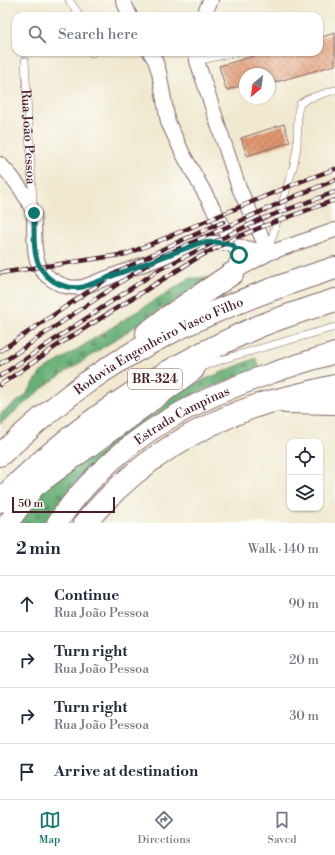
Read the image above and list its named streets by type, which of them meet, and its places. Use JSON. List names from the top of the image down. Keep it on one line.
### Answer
{"streets":{"main road":["Rodovia Engenheiro Vasco Filho","BR-324","Estrada Campinas"],"street":["Rua João Pessoa"]},"scale_bar":"50 m","north":"bottom left","page":{"search":"Search here","scale":"50 m","heading":["2 min","Walk · 140 m"],"list":[["Continue","Rua João Pessoa","90 m"],["Turn right","Rua João Pessoa","20 m"],["Turn right","Rua João Pessoa","30 m"],"Arrive at destination"],"nav":["Map","Directions","Saved"]}}
